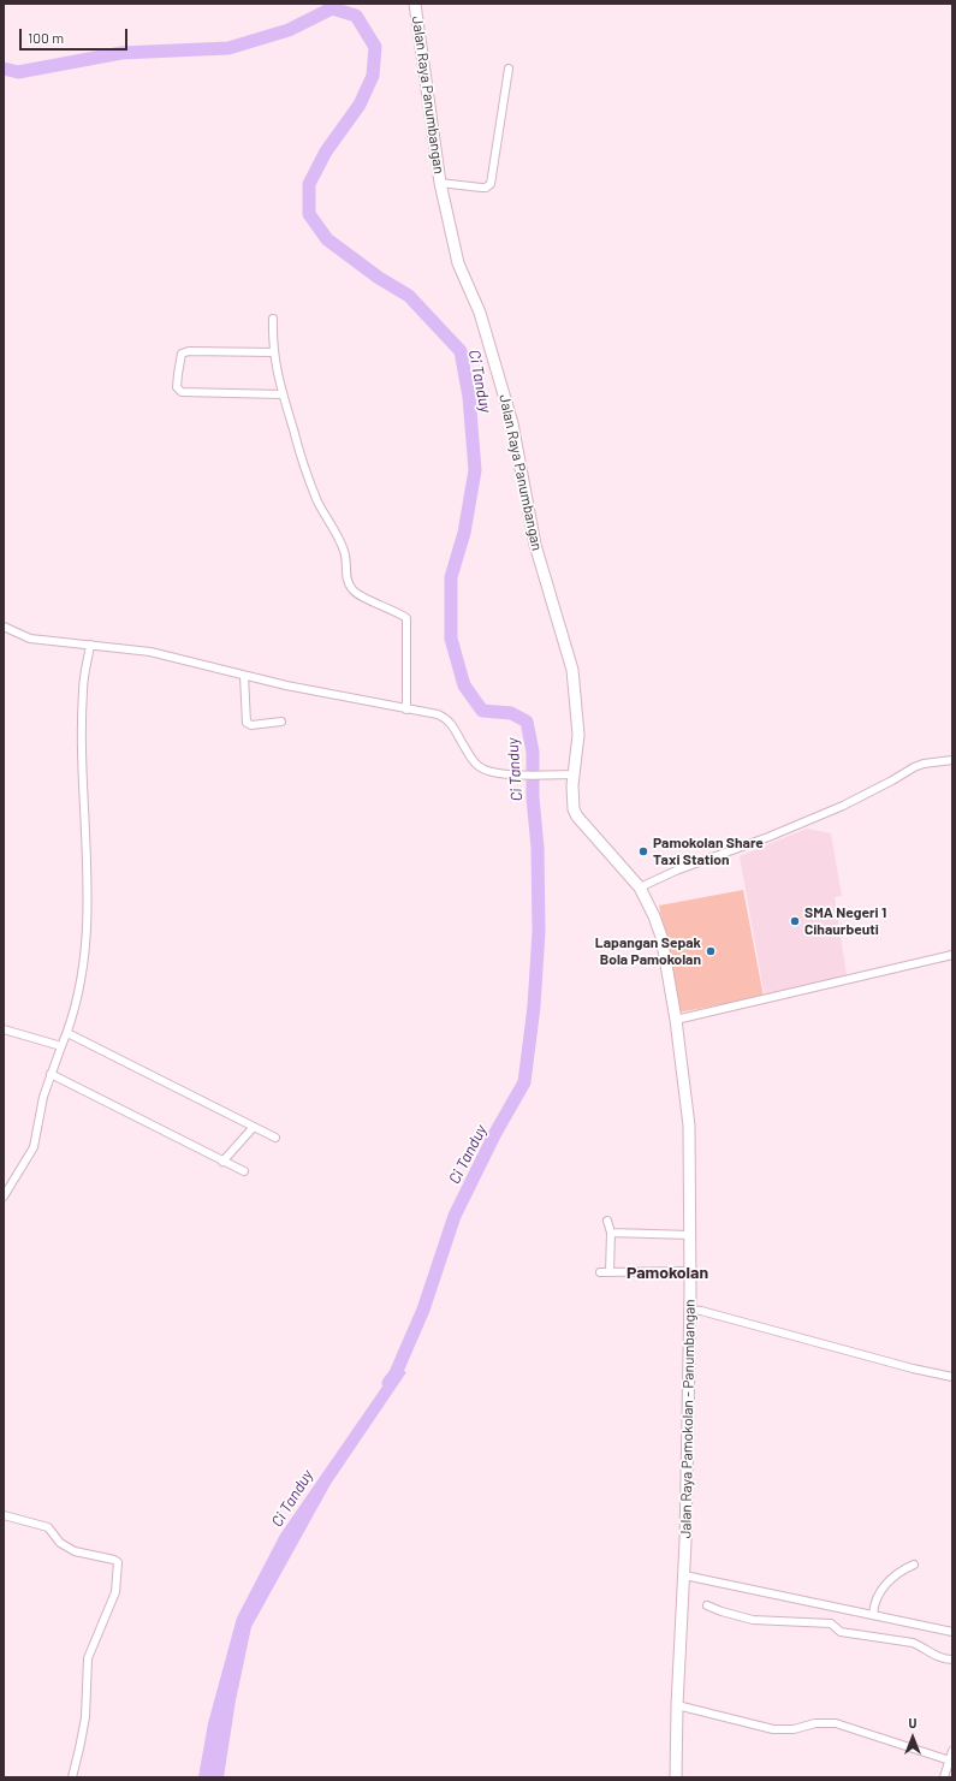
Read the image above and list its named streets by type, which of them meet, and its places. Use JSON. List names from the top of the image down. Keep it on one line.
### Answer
{"streets":{"main road":["Jalan Raya Panumbangan","Jalan Raya Pamokolan - Panumbangan"]},"crossings":[["Jalan Raya Panumbangan","Jalan Raya Pamokolan - Panumbangan"]],"districts":["Pamokolan"],"water":["Ci Tanduy"],"places":["Pamokolan Share Taxi Station","SMA Negeri 1 Cihaurbeuti","Lapangan Sepak Bola Pamokolan"],"scale_bar":"100 m","north":"top"}
